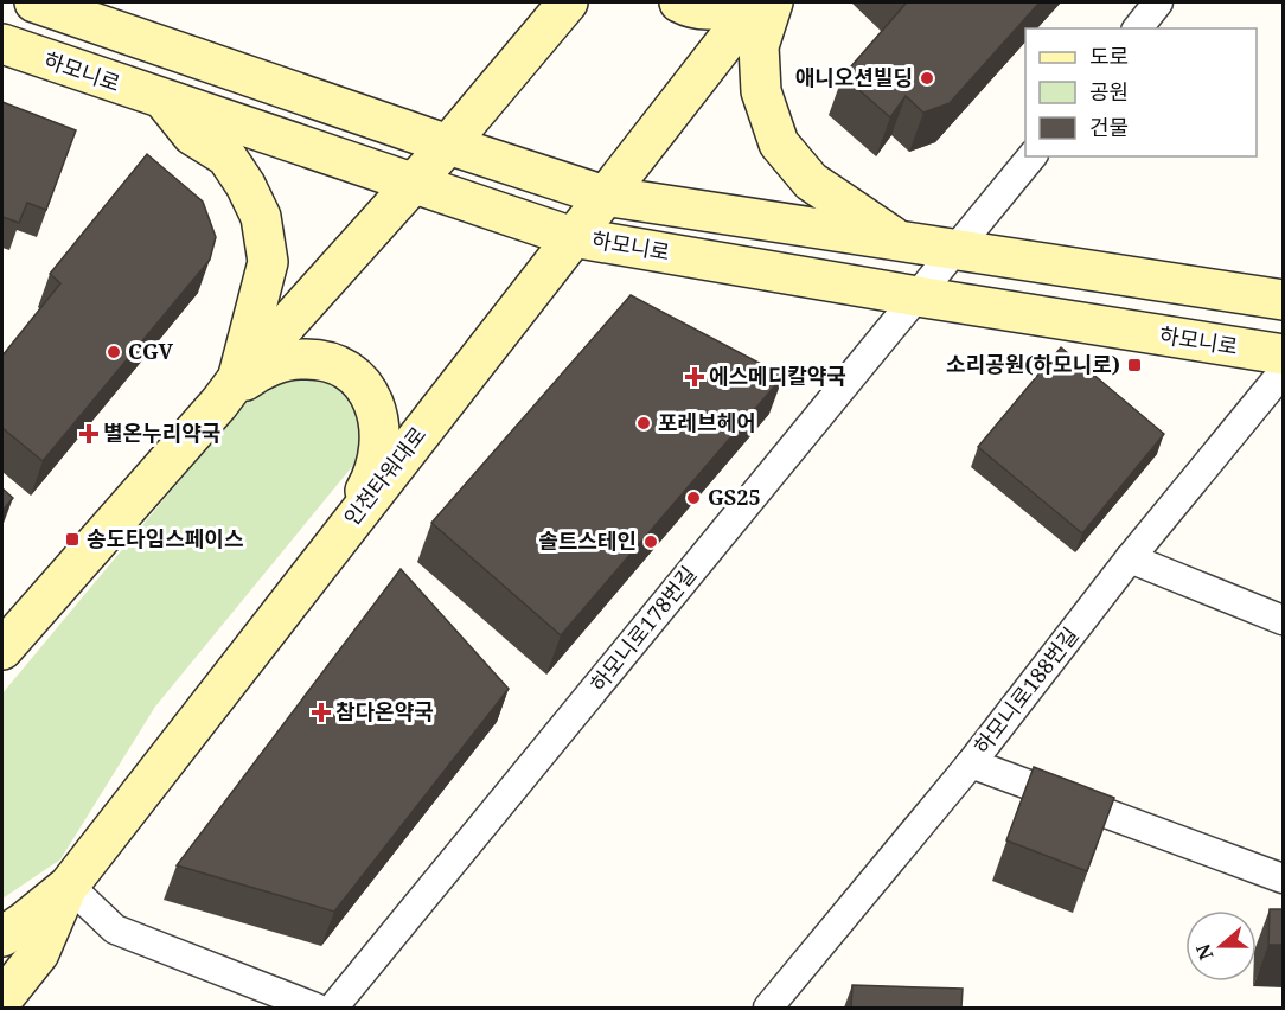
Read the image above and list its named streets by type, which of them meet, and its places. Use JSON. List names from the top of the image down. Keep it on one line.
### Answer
{"streets":{"main road":["하모니로","인천타워대로"],"street":["하모니로178번길","하모니로188번길"]},"crossings":[["하모니로","인천타워대로"],["하모니로","하모니로178번길"]],"places":{"other":["애니오션빌딩","CGV","포레브헤어","GS25","솔트스테인"],"transit":["소리공원(하모니로)","송도타임스페이스"],"health":["에스메디칼약국","별온누리약국","참다온약국"]},"legend":["도로","공원","건물"],"north":"left"}
